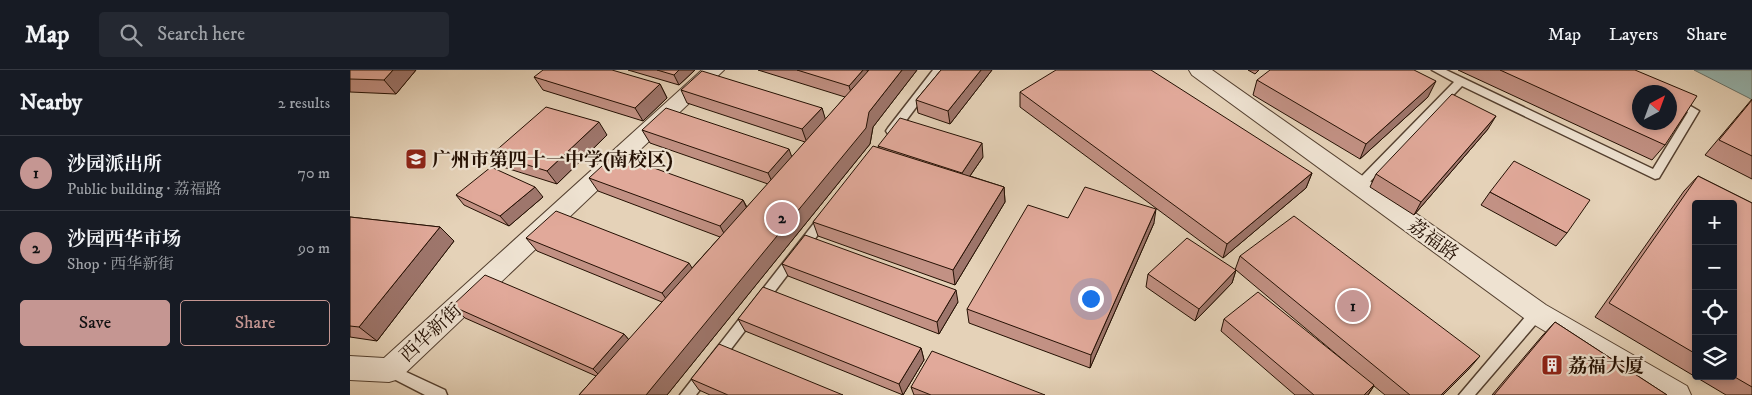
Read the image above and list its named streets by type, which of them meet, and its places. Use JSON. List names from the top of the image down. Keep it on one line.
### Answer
{"streets":{"street":["荔福路","西华新街"]},"places":{"school or university":["广州市第四十一中学(南校区)"],"building":["荔福大厦"]},"north":"top right","page":{"header":"Map","search":"Search here","nav":["Map","Layers","Share"],"heading":["Nearby","2 results"],"list":[{"mark":"1","name":"沙园派出所","note":"Public building · 荔福路","value":"70 m"},{"mark":"2","name":"沙园西华市场","note":"Shop · 西华新街","value":"90 m"}],"map_buttons":["+","−"],"pins":["2","1"],"buttons":["Save","Share"]}}
